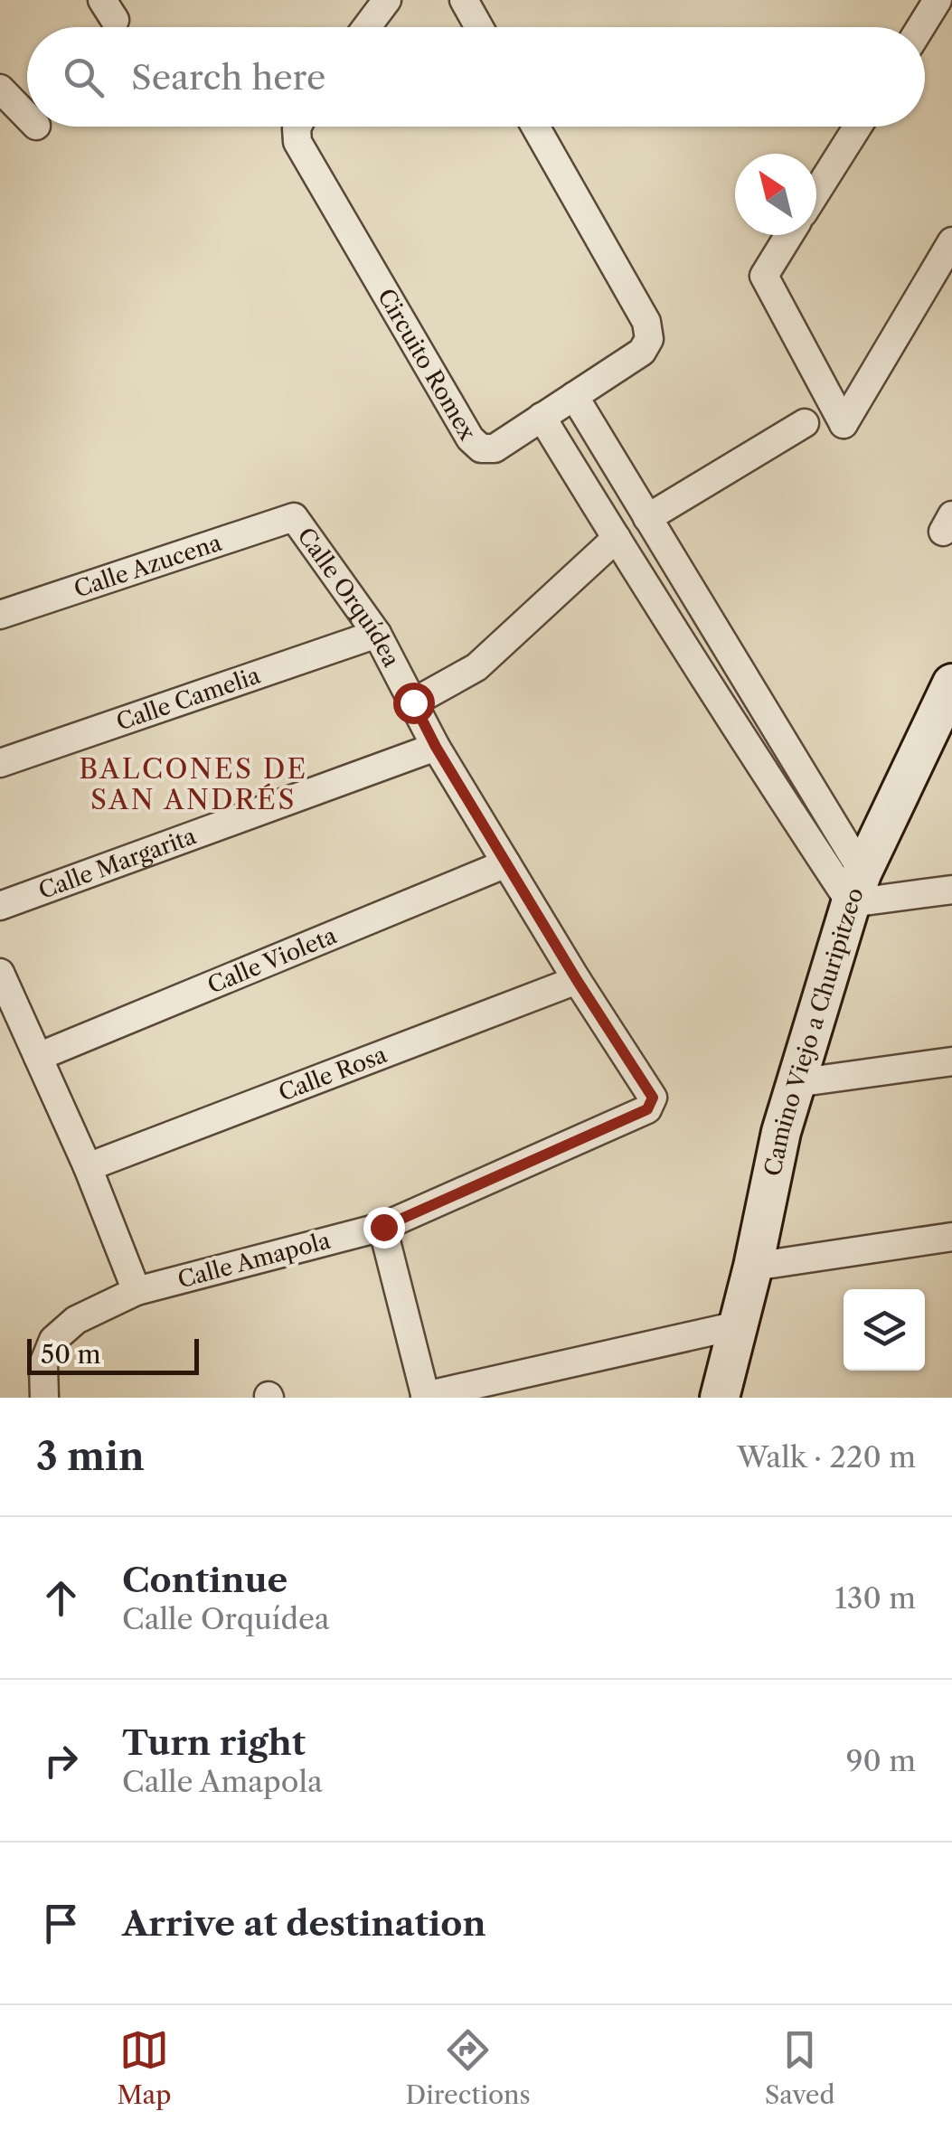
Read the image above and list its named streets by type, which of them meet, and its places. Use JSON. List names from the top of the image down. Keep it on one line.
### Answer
{"streets":{"street":["Circuito Romex","Calle Azucena","Calle Orquídea","Calle Camelia","Calle Margarita","Calle Violeta","Camino Viejo a Churipitzeo","Calle Rosa","Calle Amapola"]},"crossings":[["Calle Azucena","Calle Orquídea"],["Calle Orquídea","Calle Camelia"],["Calle Orquídea","Calle Margarita"],["Calle Orquídea","Calle Violeta"],["Calle Orquídea","Calle Rosa"],["Calle Orquídea","Calle Amapola"]],"districts":["BALCONES DE SAN ANDRÉS"],"scale_bar":"50 m","north":"top left","page":{"search":"Search here","scale":"50 m","heading":["3 min","Walk · 220 m"],"list":[["Continue","Calle Orquídea","130 m"],["Turn right","Calle Amapola","90 m"],"Arrive at destination"],"nav":["Map","Directions","Saved"]}}
